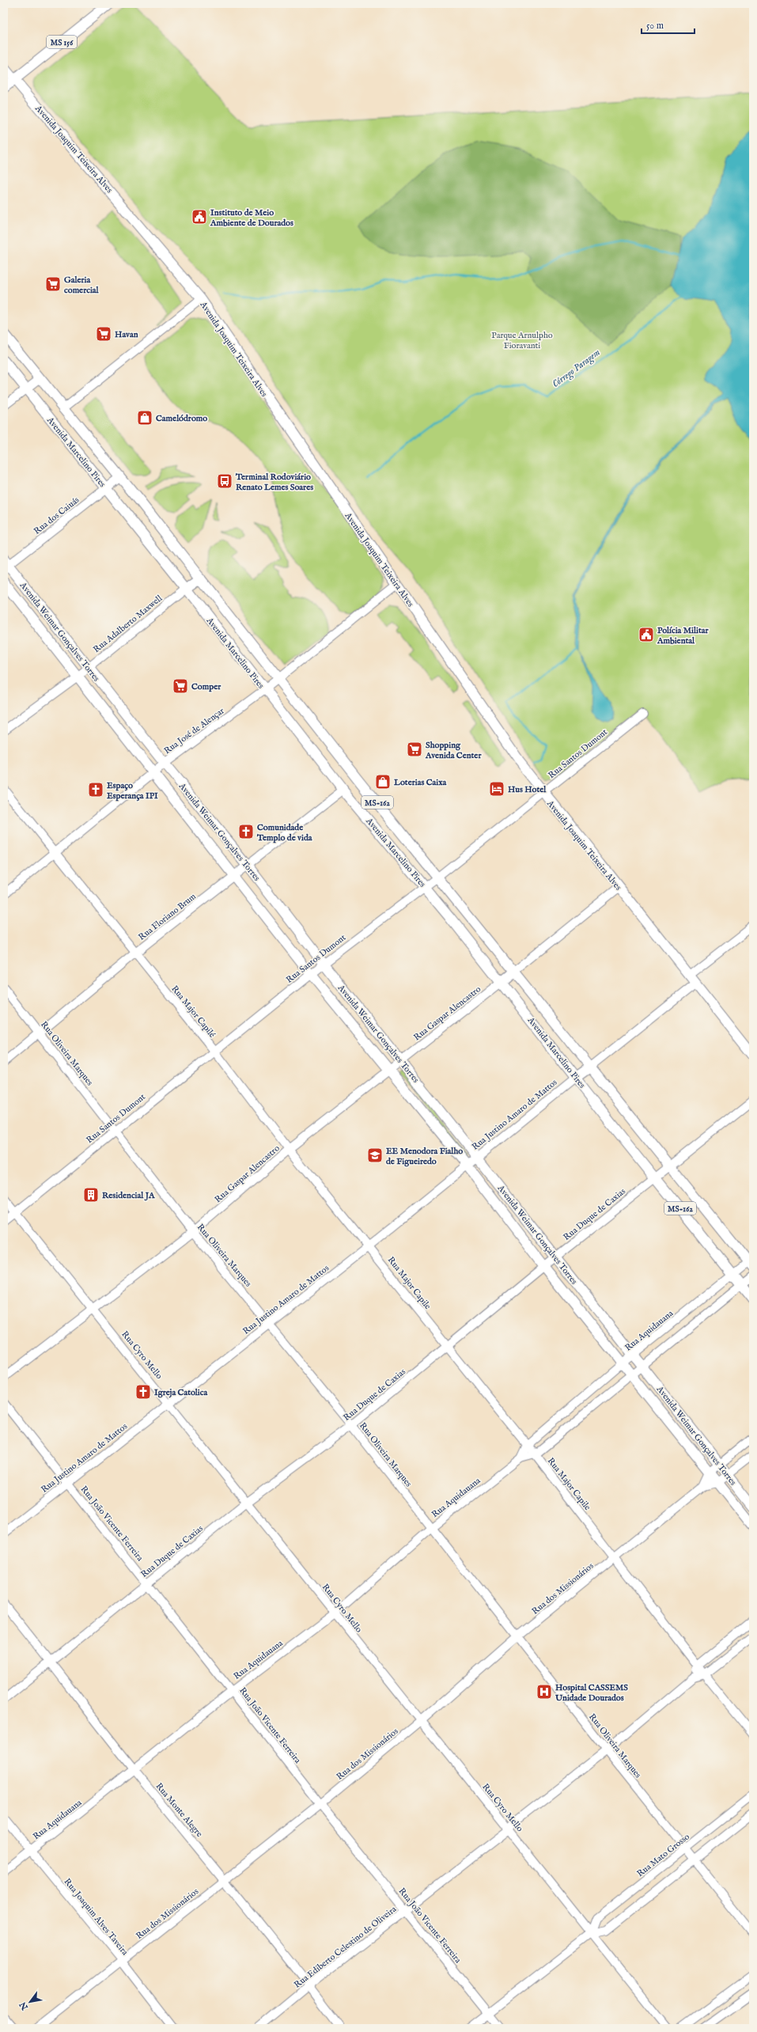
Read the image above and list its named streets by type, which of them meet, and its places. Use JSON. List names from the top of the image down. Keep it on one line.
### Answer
{"streets":{"main road":["MS 156","Avenida Joaquim Teixeira Alves","Avenida Marcelino Pires","Avenida Weimar Gonçalves Torres","MS-162"],"street":["Rua dos Caiuás","Rua Adalberto Maxwell","Rua José de Alençar","Rua Santos Dumont","Rua Floriano Brum","Rua Major Capilé","Rua Gaspar Alencastro","Rua Oliveira Marques","Rua Justino Amaro de Mattos","Rua Duque de Caxias","Rua Major Capile","Rua Aquidauana","Rua Cyro Mello","Rua João Vicente Ferreira","Rua dos Missionários","Rua Monte Alegre","Rua Mato Grosso","Rua Joaquim Alves Taveira","Rua Ediberto Celestino de Oliveira"]},"crossings":[["MS 156","Avenida Joaquim Teixeira Alves"],["Avenida Joaquim Teixeira Alves","Rua José de Alençar"],["Avenida Joaquim Teixeira Alves","Rua Santos Dumont"],["Avenida Marcelino Pires","Rua dos Caiuás"],["Avenida Marcelino Pires","Rua Adalberto Maxwell"],["Avenida Marcelino Pires","Rua José de Alençar"],["Avenida Marcelino Pires","Rua Santos Dumont"],["Avenida Marcelino Pires","Rua Floriano Brum"],["Avenida Marcelino Pires","Rua Gaspar Alencastro"],["Avenida Marcelino Pires","Rua Justino Amaro de Mattos"],["Avenida Marcelino Pires","Rua Duque de Caxias"],["Avenida Marcelino Pires","Rua Aquidauana"],["Rua dos Caiuás","Avenida Weimar Gonçalves Torres"],["Rua Adalberto Maxwell","Avenida Weimar Gonçalves Torres"],["Avenida Weimar Gonçalves Torres","Rua José de Alençar"],["Avenida Weimar Gonçalves Torres","Rua Santos Dumont"],["Avenida Weimar Gonçalves Torres","Rua Floriano Brum"],["Avenida Weimar Gonçalves Torres","Rua Gaspar Alencastro"],["Avenida Weimar Gonçalves Torres","Rua Justino Amaro de Mattos"],["Avenida Weimar Gonçalves Torres","Rua Duque de Caxias"],["Avenida Weimar Gonçalves Torres","Rua Aquidauana"],["Avenida Weimar Gonçalves Torres","Rua dos Missionários"],["Rua José de Alençar","Rua Major Capilé"],["Rua Santos Dumont","Rua Major Capilé"],["Rua Santos Dumont","Rua Oliveira Marques"],["Rua Santos Dumont","Rua Cyro Mello"],["Rua Floriano Brum","Rua Major Capilé"],["Rua Floriano Brum","Rua Oliveira Marques"],["Rua Major Capilé","Rua Gaspar Alencastro"],["Rua Major Capilé","Rua Justino Amaro de Mattos"],["Rua Major Capilé","Rua Major Capile"],["Rua Gaspar Alencastro","Rua Oliveira Marques"],["Rua Gaspar Alencastro","Rua Cyro Mello"],["Rua Oliveira Marques","Rua Justino Amaro de Mattos"],["Rua Oliveira Marques","Rua Duque de Caxias"],["Rua Oliveira Marques","Rua Aquidauana"],["Rua Oliveira Marques","Rua dos Missionários"],["Rua Oliveira Marques","Rua Mato Grosso"],["Rua Oliveira Marques","Rua Ediberto Celestino de Oliveira"],["Rua Justino Amaro de Mattos","Rua Major Capile"],["Rua Justino Amaro de Mattos","Rua Cyro Mello"],["Rua Justino Amaro de Mattos","Rua João Vicente Ferreira"],["Rua Duque de Caxias","Rua Major Capile"],["Rua Duque de Caxias","Rua Cyro Mello"],["Rua Duque de Caxias","Rua João Vicente Ferreira"],["Rua Duque de Caxias","Rua Monte Alegre"],["Rua Major Capile","Rua Aquidauana"],["Rua Major Capile","Rua dos Missionários"],["Rua Major Capile","Rua Ediberto Celestino de Oliveira"],["Rua Aquidauana","Rua Cyro Mello"],["Rua Aquidauana","Rua João Vicente Ferreira"],["Rua Aquidauana","Rua Monte Alegre"],["Rua Aquidauana","Rua Joaquim Alves Taveira"],["Rua Cyro Mello","Rua dos Missionários"],["Rua Cyro Mello","Rua Mato Grosso"],["Rua Cyro Mello","Rua Ediberto Celestino de Oliveira"],["Rua João Vicente Ferreira","Rua dos Missionários"],["Rua João Vicente Ferreira","Rua Ediberto Celestino de Oliveira"],["Rua dos Missionários","Rua Monte Alegre"],["Rua dos Missionários","Rua Joaquim Alves Taveira"],["Rua Monte Alegre","Rua Ediberto Celestino de Oliveira"]],"water":["Córrego Paragem"],"parks":["Parque Arnulpho Fioravanti"],"places":{"public building":["Instituto de Meio Ambiente de Dourados","Polícia Militar Ambiental"],"supermarket":["Galeria comercial","Havan","Comper","Shopping Avenida Center"],"shop":["Camelódromo","Loterias Caixa"],"bus stop":["Terminal Rodoviário Renato Lemes Soares"],"hotel":["Hus Hotel"],"church":["Espaço Esperança IPI","Comunidade Templo de vida","Igreja Catolica"],"school or university":["EE Menodora Fialho de Figueiredo"],"building":["Residencial JA"],"hospital":["Hospital CASSEMS Unidade Dourados"]},"scale_bar":"50 m","north":"bottom left"}
